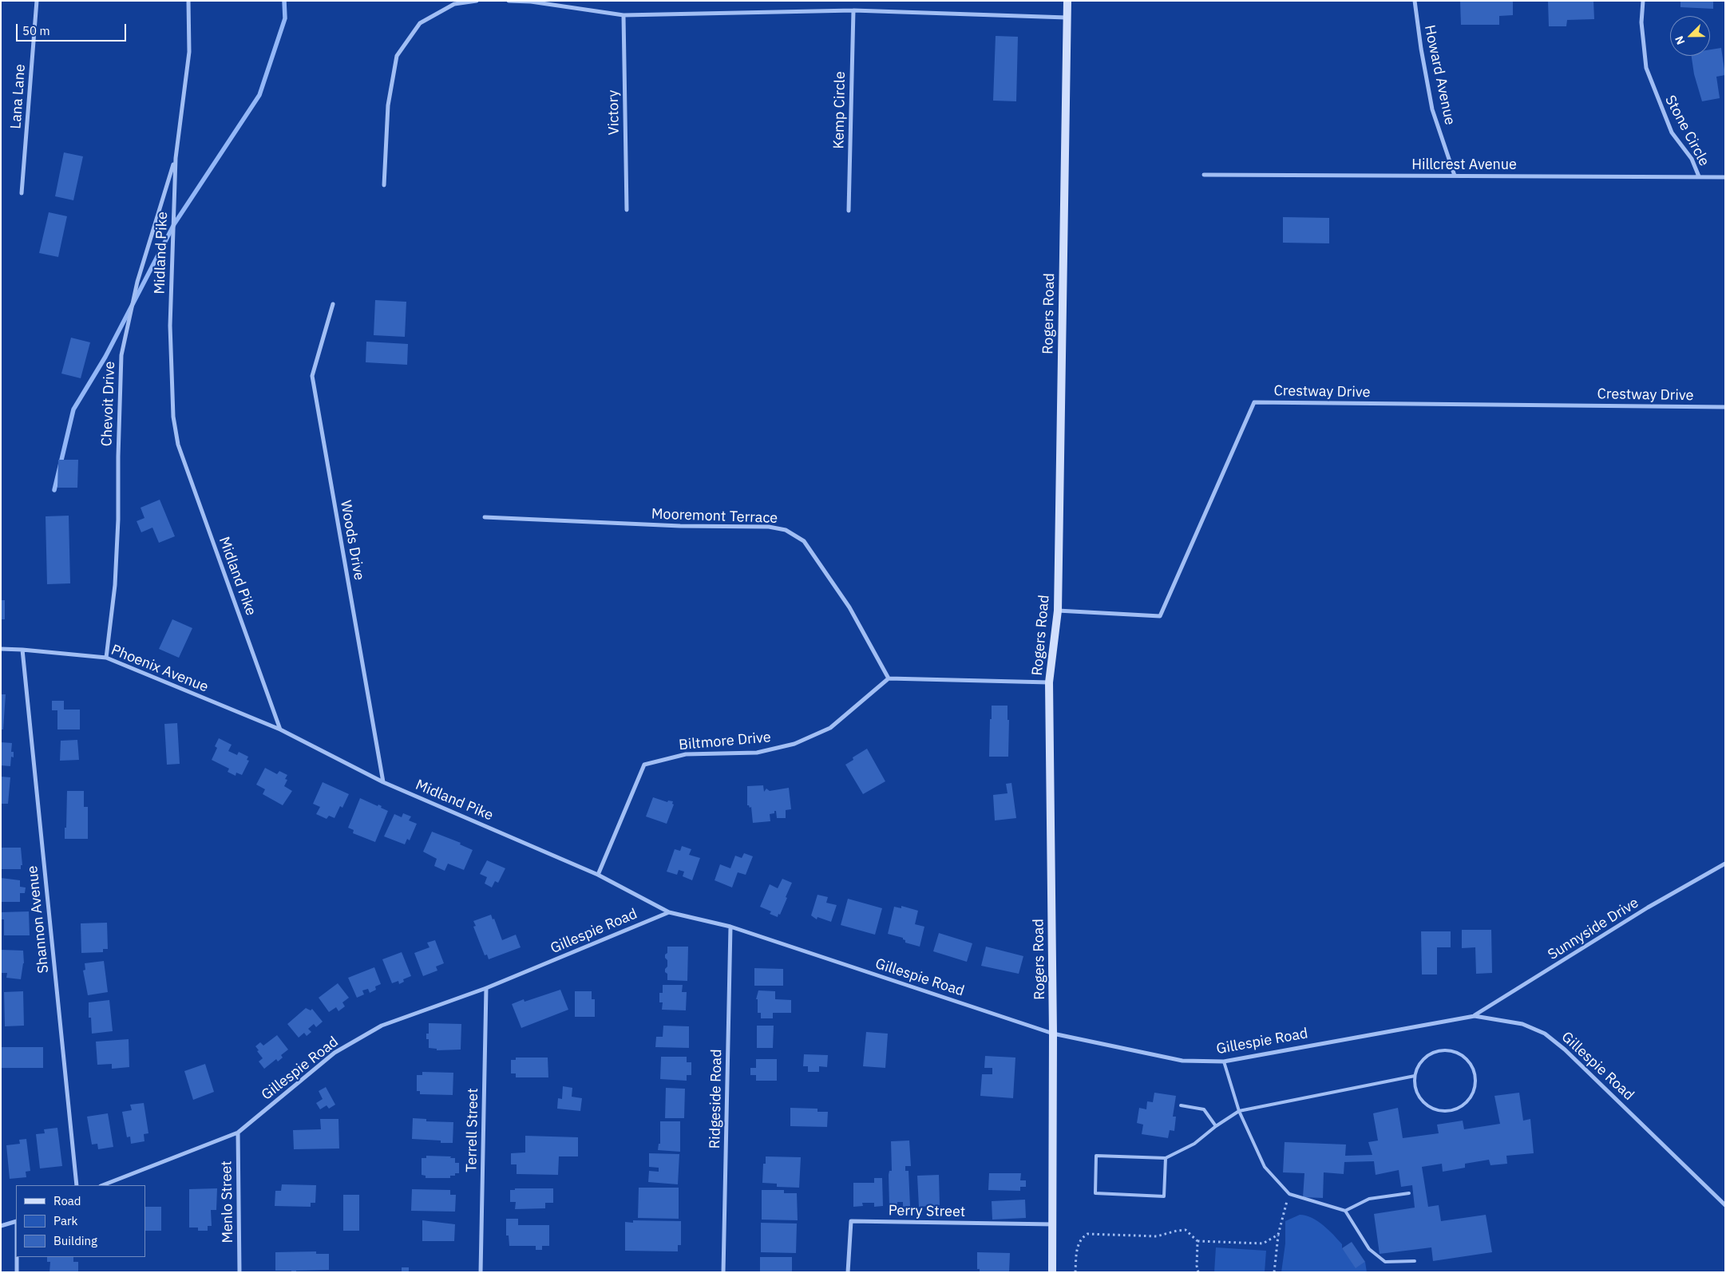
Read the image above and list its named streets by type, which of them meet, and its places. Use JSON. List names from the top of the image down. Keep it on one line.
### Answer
{"streets":{"street":["Howard Avenue","Lana Lane","Kemp Circle","Victory","Stone Circle","Hillcrest Avenue","Midland Pike","Rogers Road","Crestway Drive","Chevoit Drive","Mooremont Terrace","Woods Drive","Phoenix Avenue","Biltmore Drive","Shannon Avenue","Sunnyside Drive","Gillespie Road","Ridgeside Road","Terrell Street","Menlo Street","Perry Street"]},"crossings":[["Howard Avenue","Hillcrest Avenue"],["Stone Circle","Hillcrest Avenue"],["Midland Pike","Chevoit Drive"],["Midland Pike","Woods Drive"],["Midland Pike","Phoenix Avenue"],["Midland Pike","Biltmore Drive"],["Midland Pike","Gillespie Road"],["Rogers Road","Crestway Drive"],["Rogers Road","Gillespie Road"],["Rogers Road","Perry Street"],["Chevoit Drive","Phoenix Avenue"],["Mooremont Terrace","Biltmore Drive"],["Phoenix Avenue","Shannon Avenue"],["Sunnyside Drive","Gillespie Road"],["Gillespie Road","Ridgeside Road"],["Gillespie Road","Terrell Street"],["Gillespie Road","Menlo Street"]],"legend":["Road","Park","Building"],"scale_bar":"50 m","north":"bottom left"}
